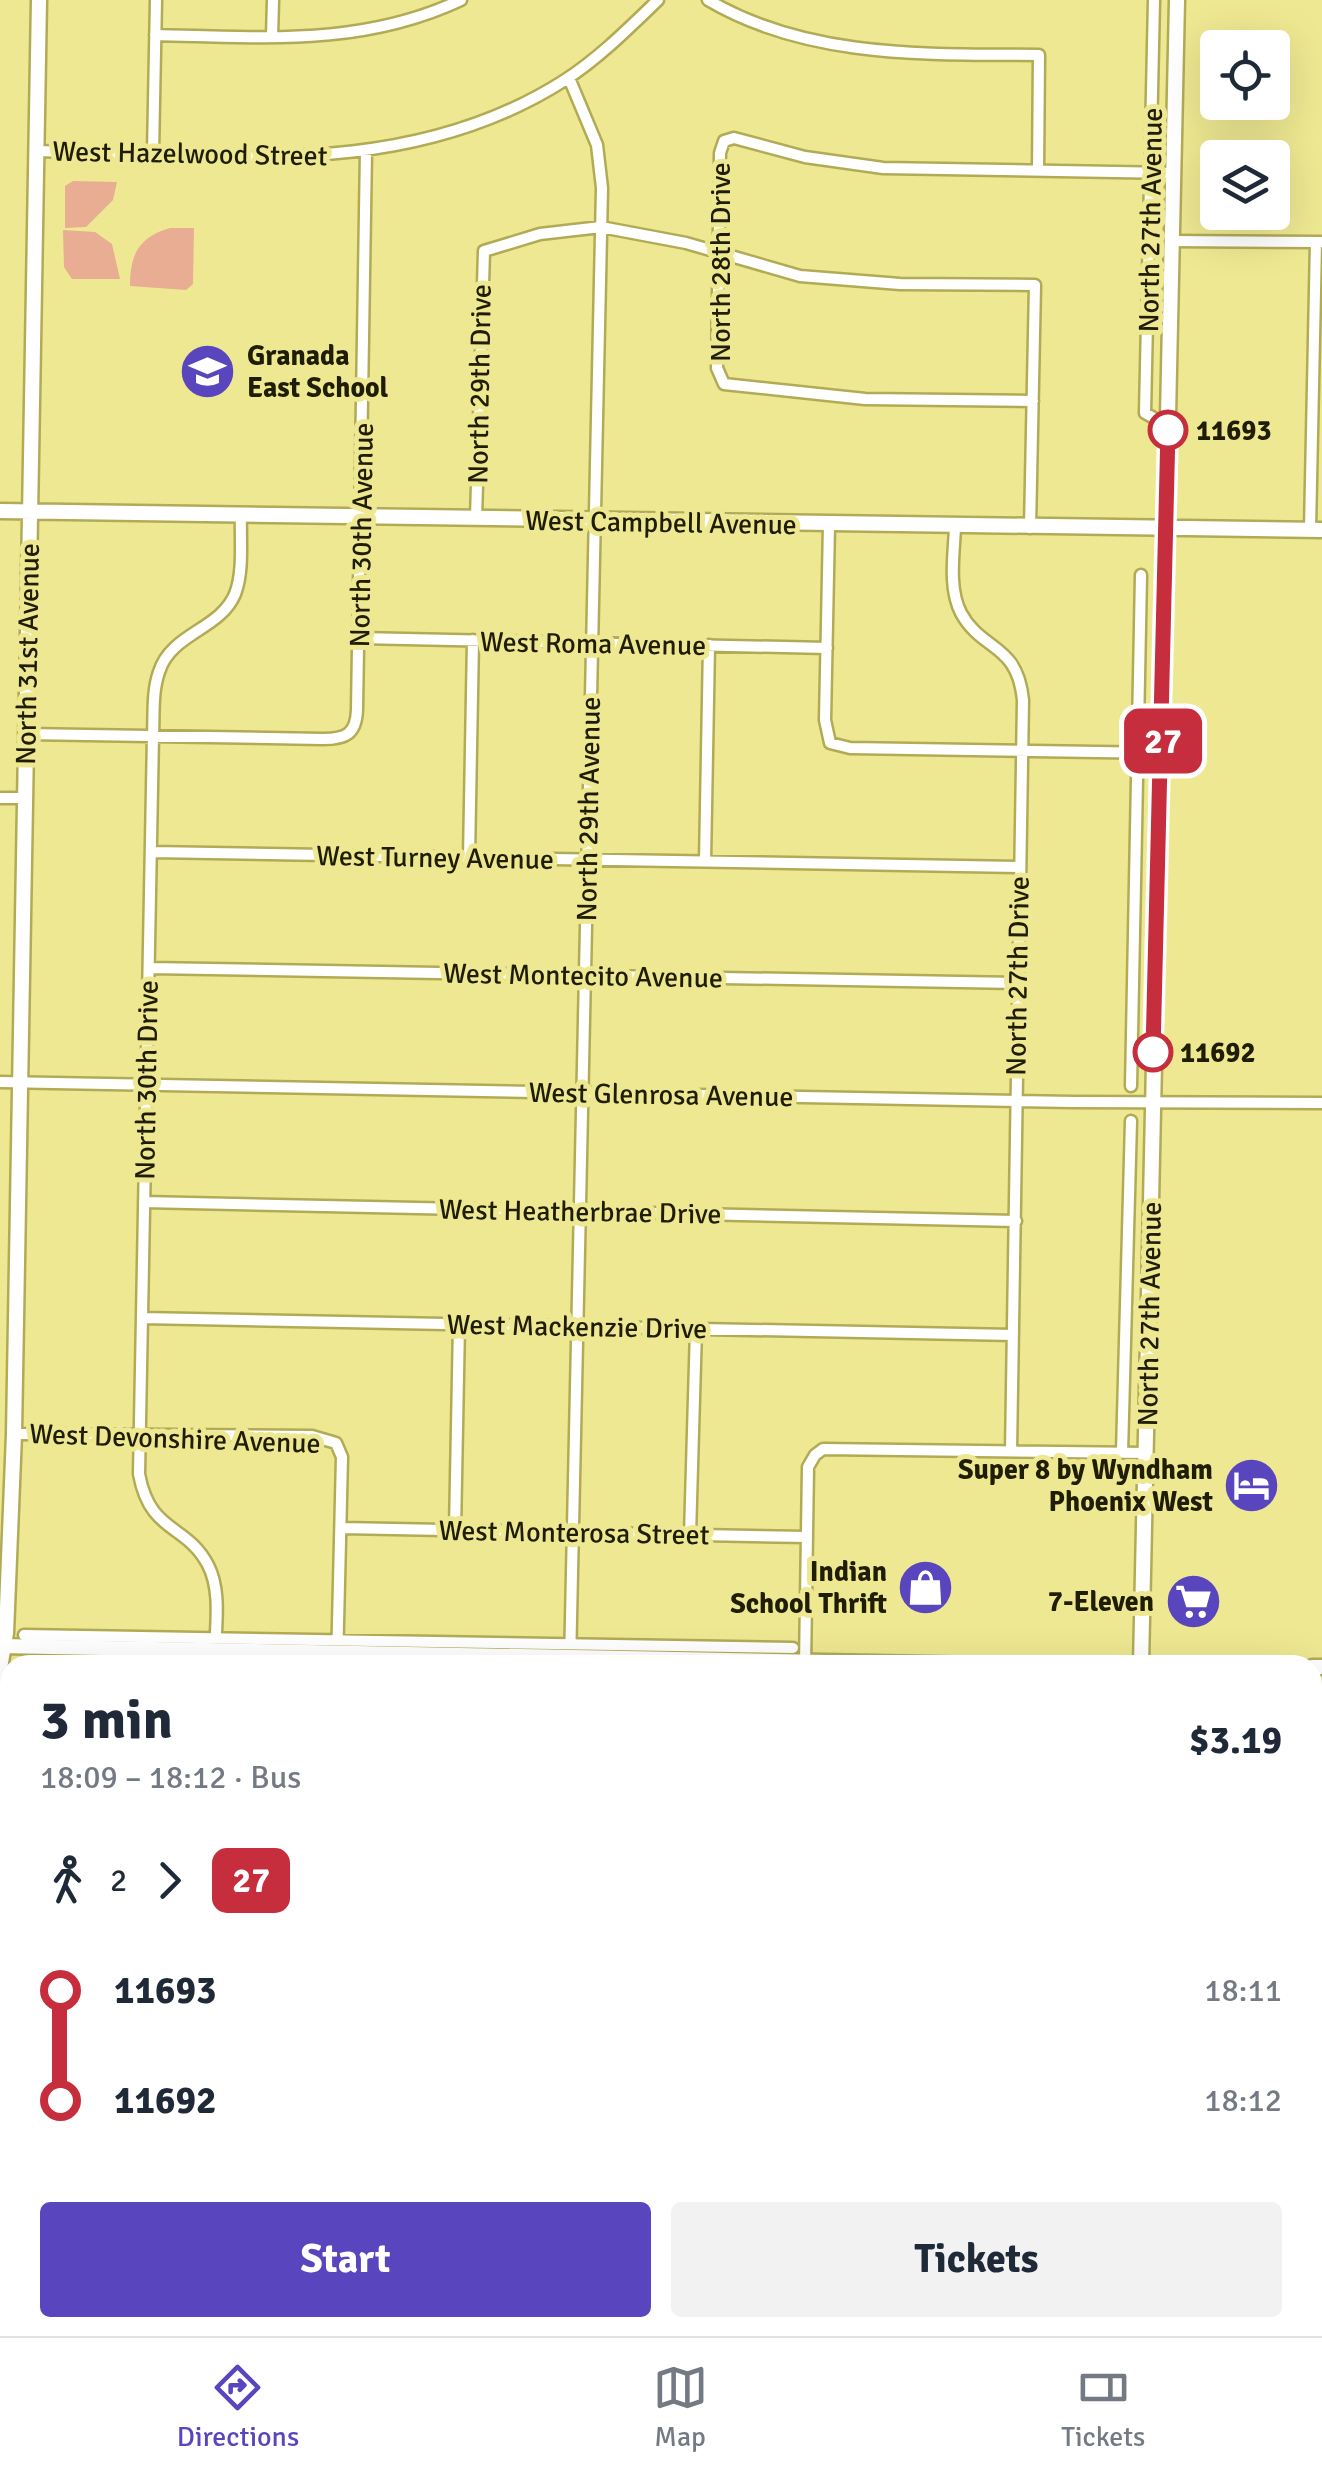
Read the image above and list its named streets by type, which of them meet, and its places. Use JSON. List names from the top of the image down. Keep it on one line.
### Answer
{"streets":{"street":["West Hazelwood Street","North 27th Avenue","North 28th Drive","North 29th Drive","West Campbell Avenue","North 30th Avenue","West Roma Avenue","North 31st Avenue","North 29th Avenue","West Turney Avenue","West Montecito Avenue","North 27th Drive","North 30th Drive","West Glenrosa Avenue","West Heatherbrae Drive","West Mackenzie Drive","West Devonshire Avenue","West Monterosa Street"]},"crossings":[["West Hazelwood Street","North 30th Avenue"],["West Hazelwood Street","North 31st Avenue"],["West Hazelwood Street","North 29th Avenue"],["North 27th Avenue","West Campbell Avenue"],["North 27th Avenue","West Glenrosa Avenue"],["North 29th Drive","West Campbell Avenue"],["North 29th Drive","North 29th Avenue"],["West Campbell Avenue","North 30th Avenue"],["West Campbell Avenue","North 31st Avenue"],["West Campbell Avenue","North 29th Avenue"],["West Campbell Avenue","North 27th Drive"],["West Campbell Avenue","North 30th Drive"],["North 30th Avenue","West Roma Avenue"],["North 30th Avenue","North 30th Drive"],["West Roma Avenue","North 29th Avenue"],["North 31st Avenue","West Glenrosa Avenue"],["North 31st Avenue","West Devonshire Avenue"],["North 29th Avenue","West Turney Avenue"],["North 29th Avenue","West Montecito Avenue"],["North 29th Avenue","West Glenrosa Avenue"],["North 29th Avenue","West Heatherbrae Drive"],["North 29th Avenue","West Mackenzie Drive"],["North 29th Avenue","West Monterosa Street"],["West Turney Avenue","North 27th Drive"],["West Turney Avenue","North 30th Drive"],["West Montecito Avenue","North 27th Drive"],["West Montecito Avenue","North 30th Drive"],["North 27th Drive","West Glenrosa Avenue"],["North 27th Drive","West Heatherbrae Drive"],["North 27th Drive","West Mackenzie Drive"],["North 30th Drive","West Glenrosa Avenue"],["North 30th Drive","West Heatherbrae Drive"],["North 30th Drive","West Mackenzie Drive"],["North 30th Drive","West Devonshire Avenue"],["West Devonshire Avenue","West Monterosa Street"]],"places":{"school or university":["Granada East School"],"other":["11693","11692"],"hotel":["Super 8 by Wyndham Phoenix West"],"shop":["Indian School Thrift"],"supermarket":["7-Eleven"]},"lines":["bus line 27"],"page":{"on_map":"27","heading":["3 min","18:09 – 18:12 · Bus","$3.19"],"legs":["2","27"],"list":[{"name":"11693","value":"18:11"},{"name":"11692","value":"18:12"}],"buttons":["Start","Tickets"],"tabs":["Directions","Map","Tickets"]}}
